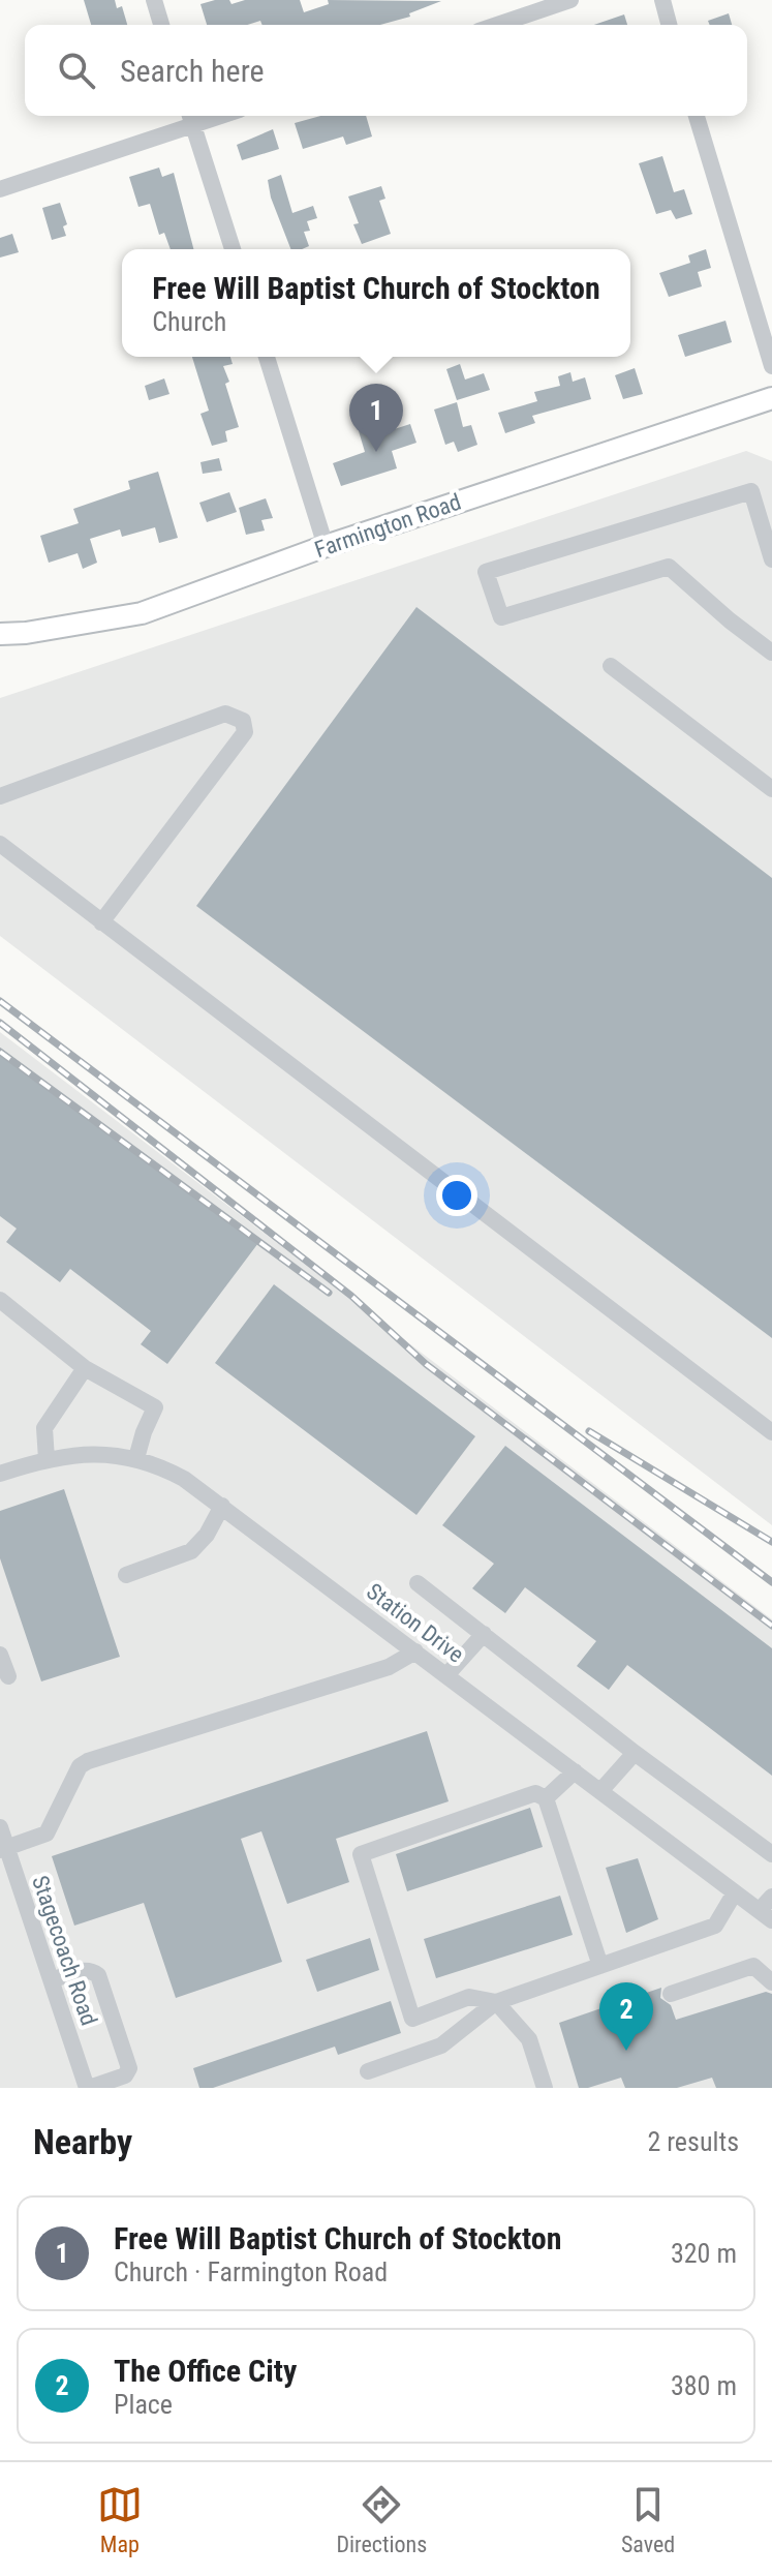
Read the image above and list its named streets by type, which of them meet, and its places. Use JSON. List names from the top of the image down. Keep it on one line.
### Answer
{"streets":{"main road":["Farmington Road"],"street":["Station Drive","Stagecoach Road"]},"page":{"search":"Search here","popup":["Free Will Baptist Church of Stockton","Church"],"pins":["1","2"],"heading":["Nearby","2 results"],"list":[{"mark":"1","name":"Free Will Baptist Church of Stockton","note":"Church · Farmington Road","value":"320 m"},{"mark":"2","name":"The Office City","note":"Place","value":"380 m"}],"nav":["Map","Directions","Saved"]}}
